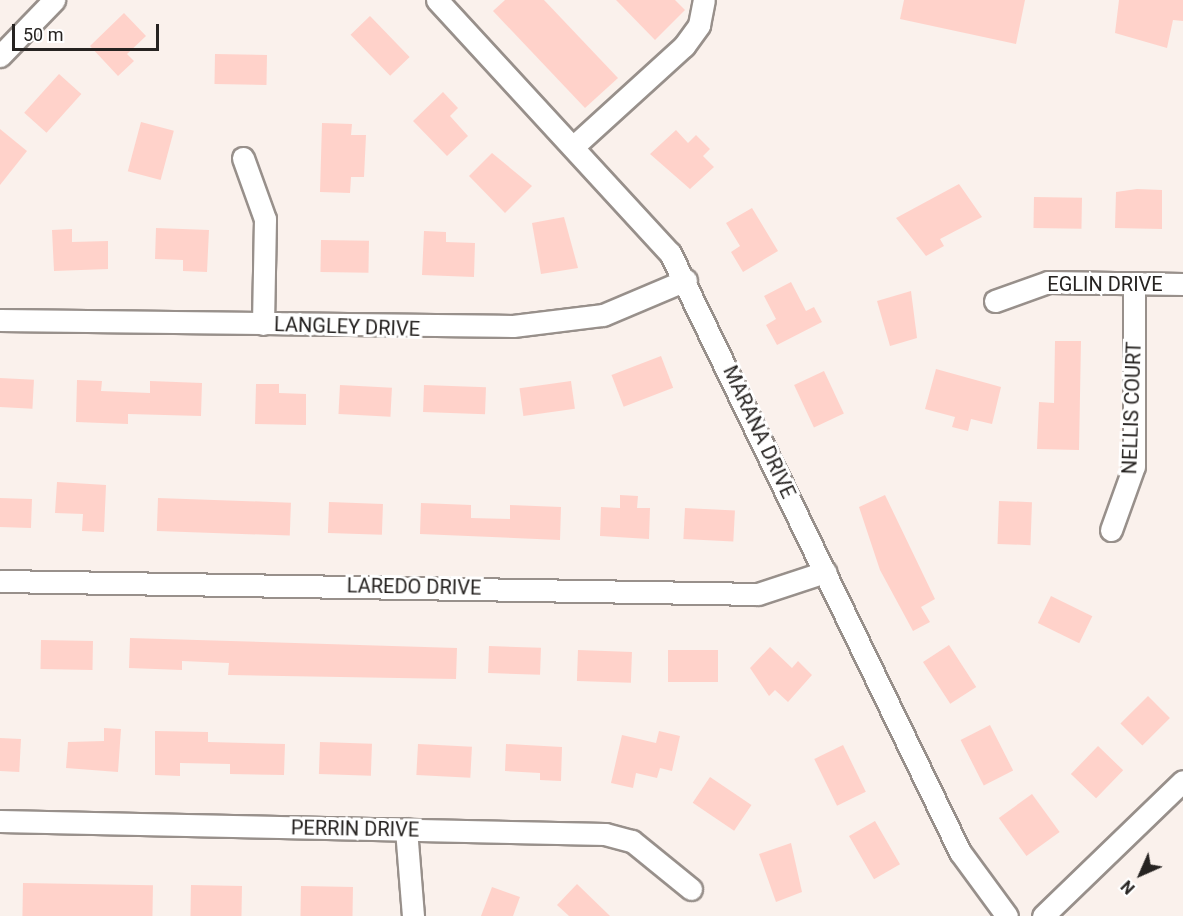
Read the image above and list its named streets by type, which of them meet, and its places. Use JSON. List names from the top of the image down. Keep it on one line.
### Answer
{"streets":{"street":["EGLIN DRIVE","LANGLEY DRIVE","NELLIS COURT","MARANA DRIVE","LAREDO DRIVE","PERRIN DRIVE"]},"crossings":[["EGLIN DRIVE","NELLIS COURT"],["LANGLEY DRIVE","MARANA DRIVE"],["MARANA DRIVE","LAREDO DRIVE"]],"scale_bar":"50 m","north":"bottom left"}
